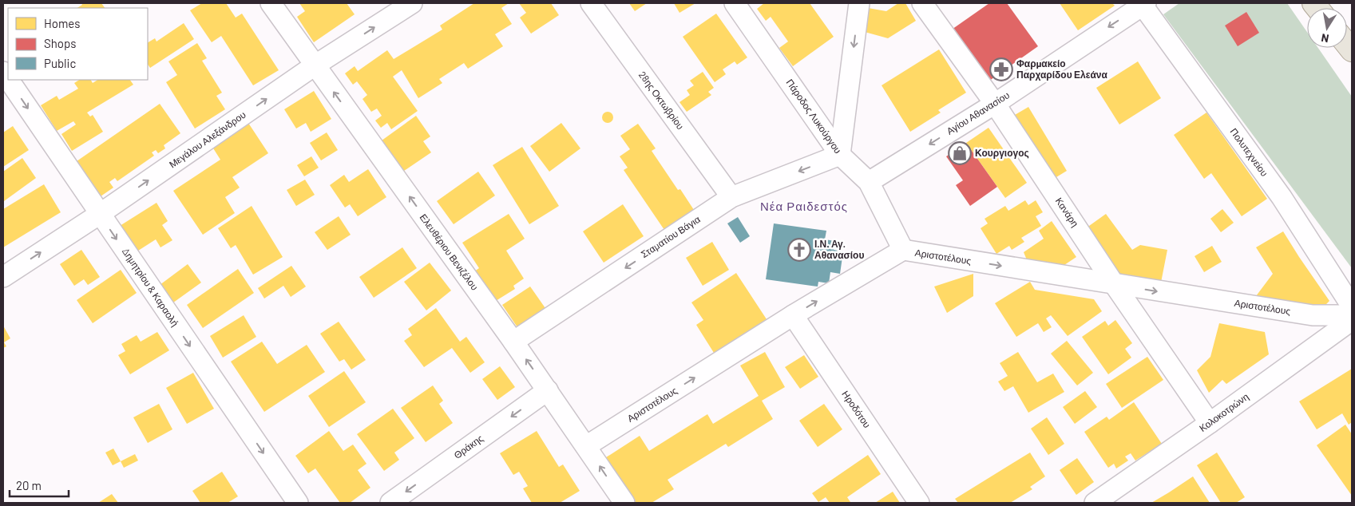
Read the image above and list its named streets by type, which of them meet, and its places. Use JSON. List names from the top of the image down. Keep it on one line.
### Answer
{"streets":{"street":["28ης Οκτωβρίου","Αγίου Αθανασίου","Πάροδος Λυκούργου","Μεγάλου Αλεξάνδρου","Πολυτεχνείου","Κανάρη","Σταματίου Βάγια","Ελευθέριου Βενιζέλου","Αριστοτέλους","Δημητρίου & Καραολή","Ηροδότου","Κολοκοτρώνη","Θράκης"]},"crossings":[["28ης Οκτωβρίου","Σταματίου Βάγια"],["Αγίου Αθανασίου","Πάροδος Λυκούργου"],["Αγίου Αθανασίου","Πολυτεχνείου"],["Αγίου Αθανασίου","Κανάρη"],["Πάροδος Λυκούργου","Σταματίου Βάγια"],["Πάροδος Λυκούργου","Αριστοτέλους"],["Μεγάλου Αλεξάνδρου","Ελευθέριου Βενιζέλου"],["Μεγάλου Αλεξάνδρου","Δημητρίου & Καραολή"],["Κανάρη","Αριστοτέλους"],["Κανάρη","Κολοκοτρώνη"],["Σταματίου Βάγια","Ελευθέριου Βενιζέλου"],["Ελευθέριου Βενιζέλου","Αριστοτέλους"],["Ελευθέριου Βενιζέλου","Θράκης"],["Αριστοτέλους","Ηροδότου"]],"one_way":["Αγίου Αθανασίου","Μεγάλου Αλεξάνδρου","Σταματίου Βάγια","Ελευθέριου Βενιζέλου","Αριστοτέλους","Δημητρίου & Καραολή","Θράκης"],"districts":["Νέα Ραιδεστός"],"places":{"pharmacy":["Φαρμακείο Παρχαρίδου Ελεάνα"],"shop":["Κουργιογος"],"church":["Ι.Ν. Αγ. Αθανασίου"]},"legend":["Homes","Shops","Public"],"scale_bar":"20 m","north":"bottom"}
